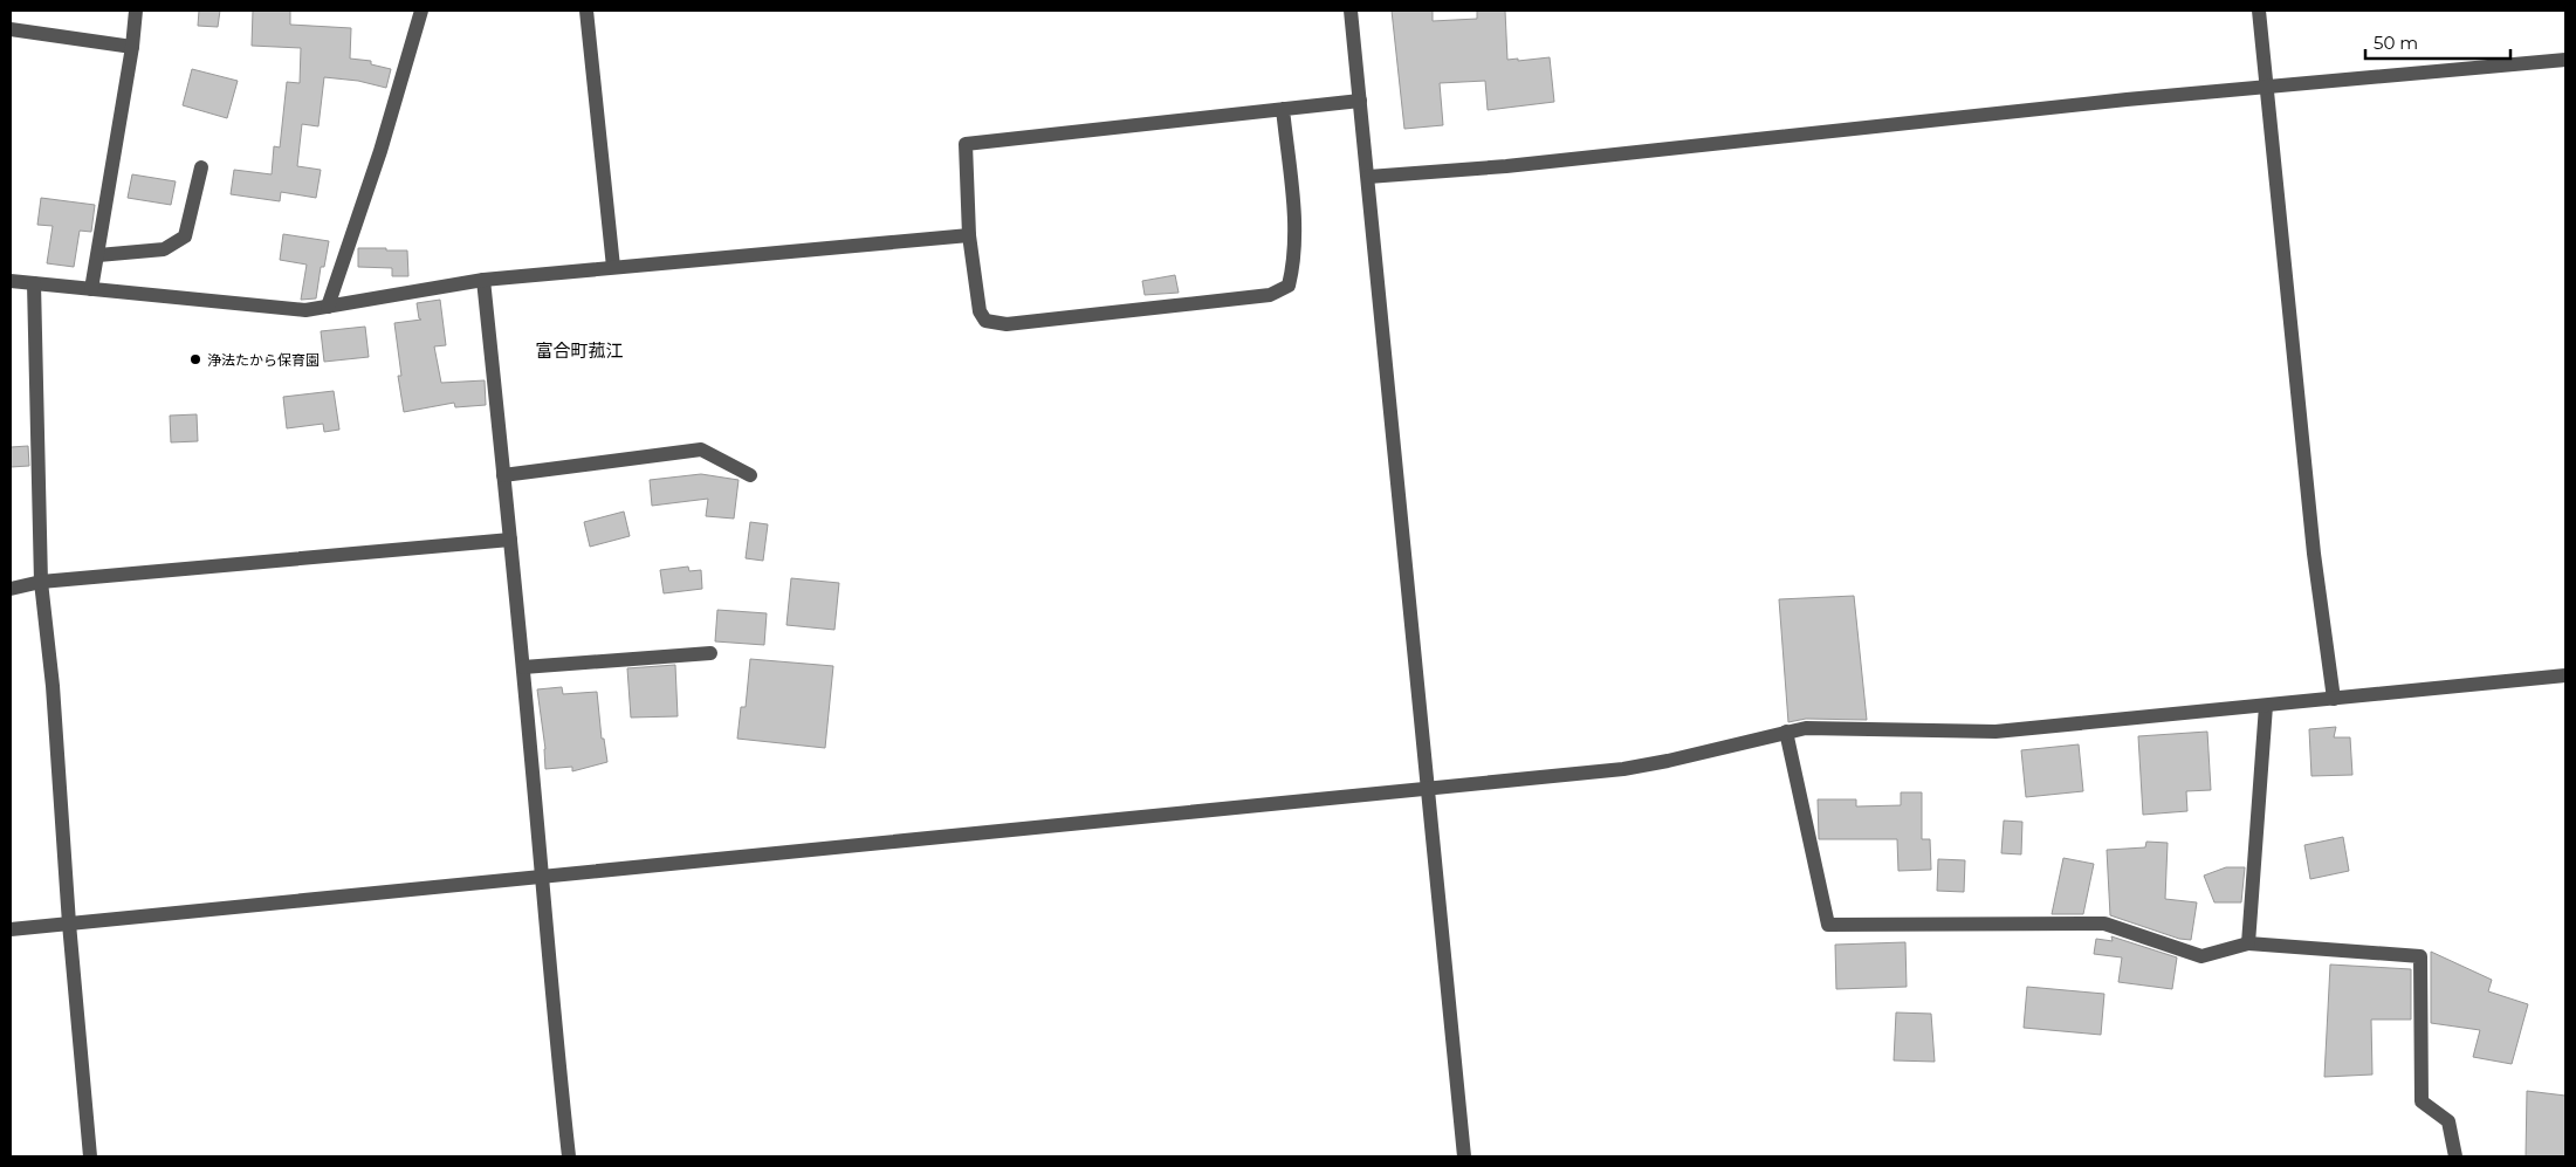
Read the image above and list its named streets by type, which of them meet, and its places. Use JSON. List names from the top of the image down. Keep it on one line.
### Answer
{"districts":["富合町菰江"],"places":["浄法たから保育園"],"scale_bar":"50 m"}
